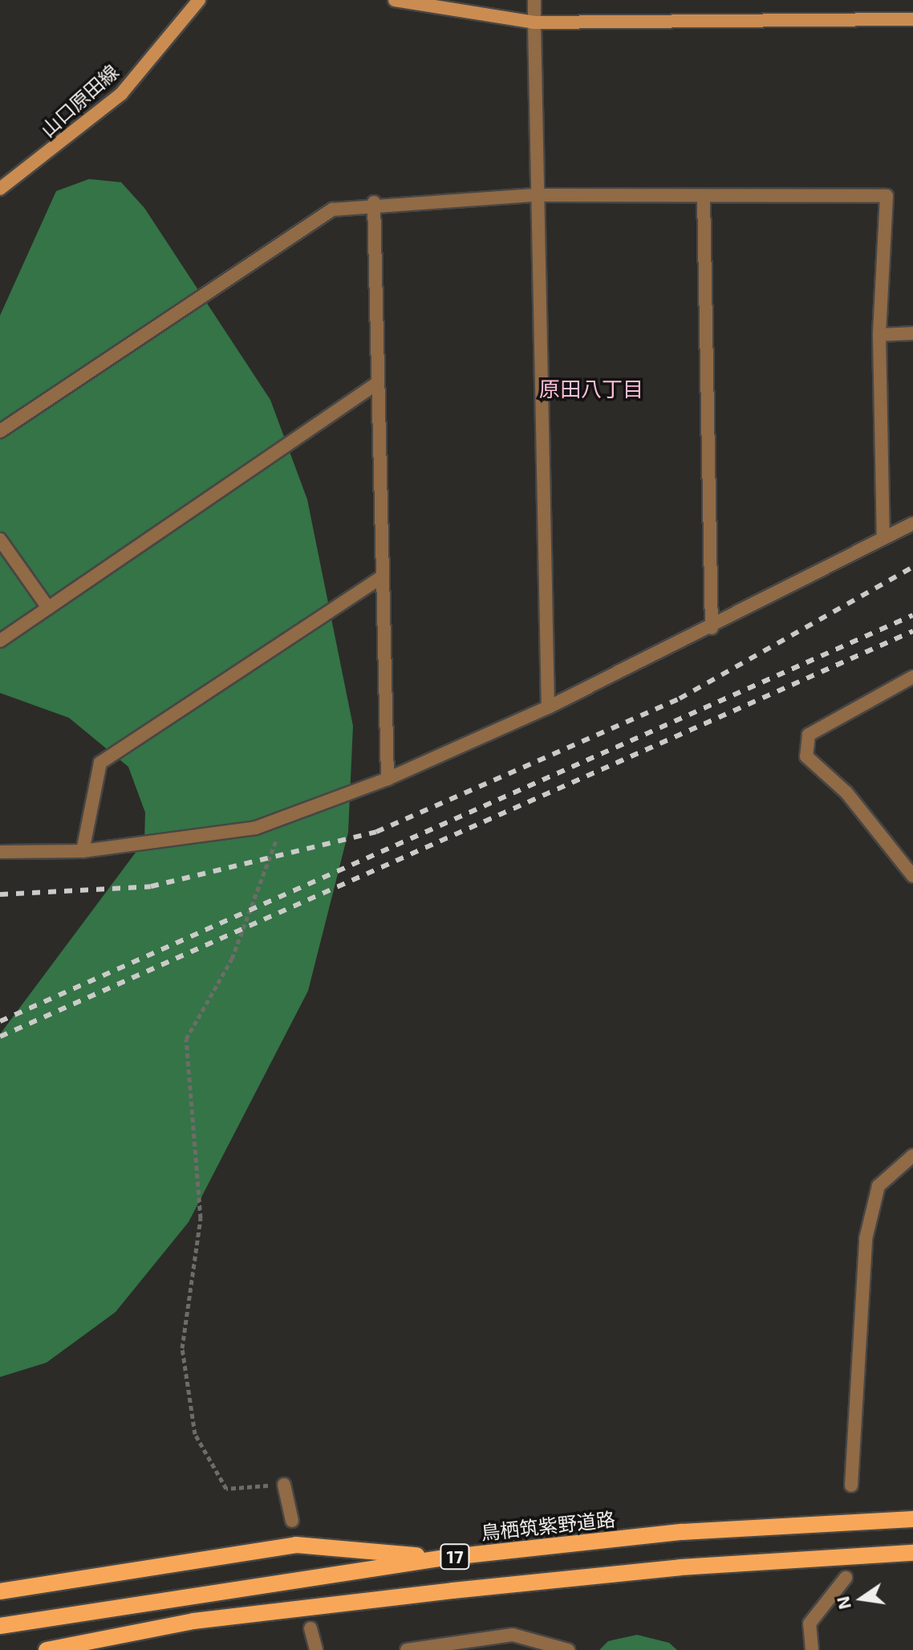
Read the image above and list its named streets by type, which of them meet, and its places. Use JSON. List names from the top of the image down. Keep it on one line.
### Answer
{"streets":{"main road":["鳥栖筑紫野道路","17"],"street":["山口原田線"]},"districts":["原田八丁目"],"north":"left"}
